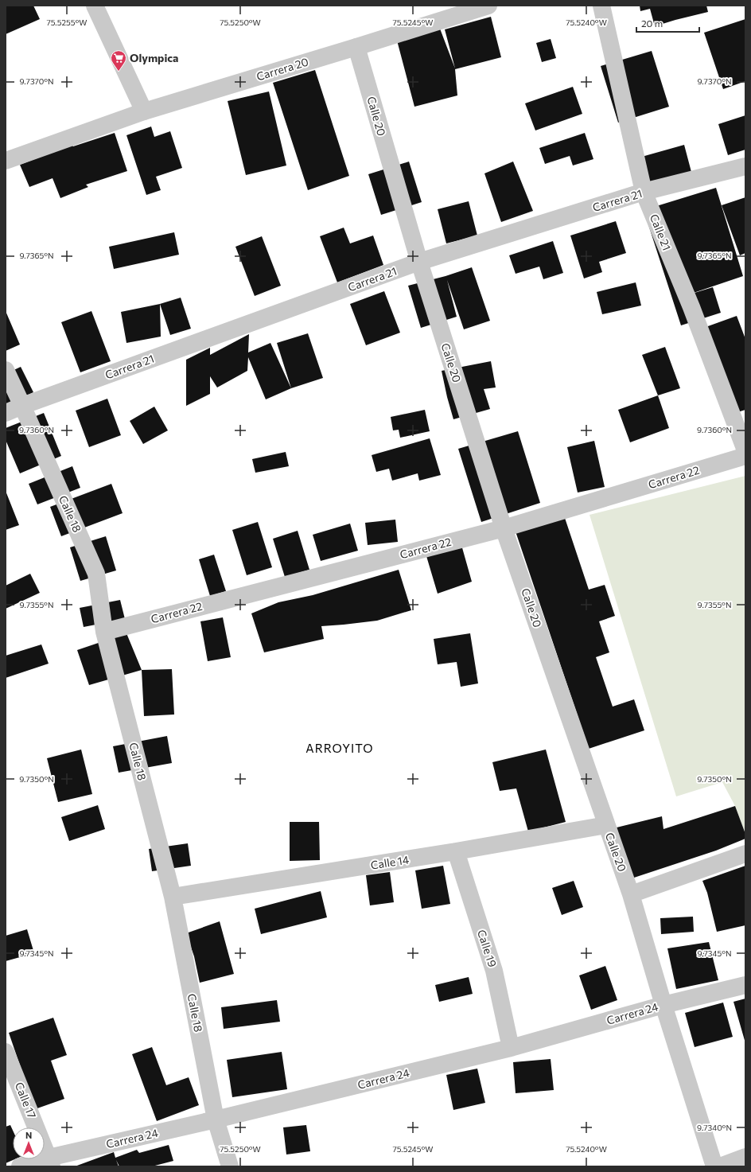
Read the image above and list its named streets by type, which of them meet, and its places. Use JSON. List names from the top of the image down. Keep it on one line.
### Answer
{"streets":{"street":["Carrera 20","Calle 20","Carrera 21","Calle 21","Carrera 22","Calle 18","Calle 14","Calle 19","Carrera 24","Calle 17"]},"crossings":[["Carrera 20","Calle 20"],["Calle 20","Carrera 21"],["Calle 20","Carrera 22"],["Calle 20","Calle 14"],["Calle 20","Carrera 24"],["Carrera 21","Calle 21"],["Carrera 21","Calle 18"],["Carrera 22","Calle 18"],["Calle 18","Calle 14"],["Calle 18","Carrera 24"],["Calle 14","Calle 19"],["Calle 19","Carrera 24"],["Carrera 24","Calle 17"]],"districts":["ARROYITO"],"places":{"supermarket":["Olympica"]},"scale_bar":"20 m","north":"top","coordinates":["75.5255°W","75.5250°W","75.5245°W","75.5240°W","9.7370°N","9.7365°N","9.7360°N","9.7355°N","9.7350°N","9.7345°N","9.7340°N"]}
